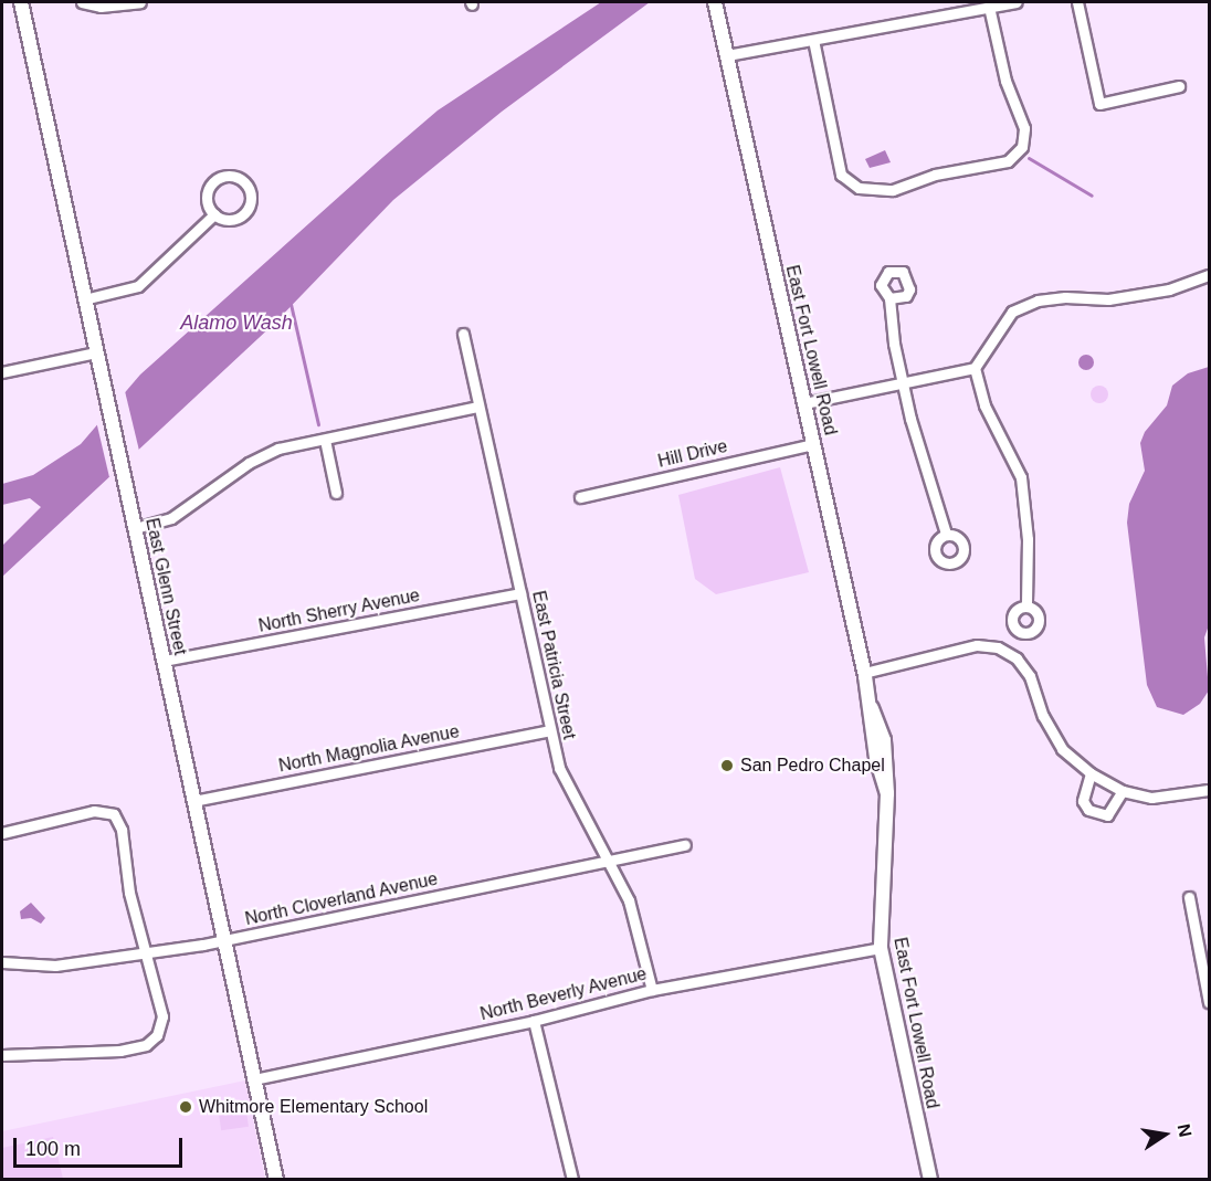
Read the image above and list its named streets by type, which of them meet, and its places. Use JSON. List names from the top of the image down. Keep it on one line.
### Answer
{"streets":{"street":["East Fort Lowell Road","Hill Drive","East Glenn Street","North Sherry Avenue","East Patricia Street","North Magnolia Avenue","North Cloverland Avenue","North Beverly Avenue"]},"crossings":[["East Fort Lowell Road","Hill Drive"],["East Fort Lowell Road","North Beverly Avenue"],["East Glenn Street","North Sherry Avenue"],["East Glenn Street","North Magnolia Avenue"],["East Glenn Street","North Cloverland Avenue"],["East Glenn Street","North Beverly Avenue"],["North Sherry Avenue","East Patricia Street"],["East Patricia Street","North Magnolia Avenue"],["East Patricia Street","North Cloverland Avenue"],["East Patricia Street","North Beverly Avenue"]],"water":["Alamo Wash"],"places":["San Pedro Chapel","Whitmore Elementary School"],"scale_bar":"100 m","north":"right"}
